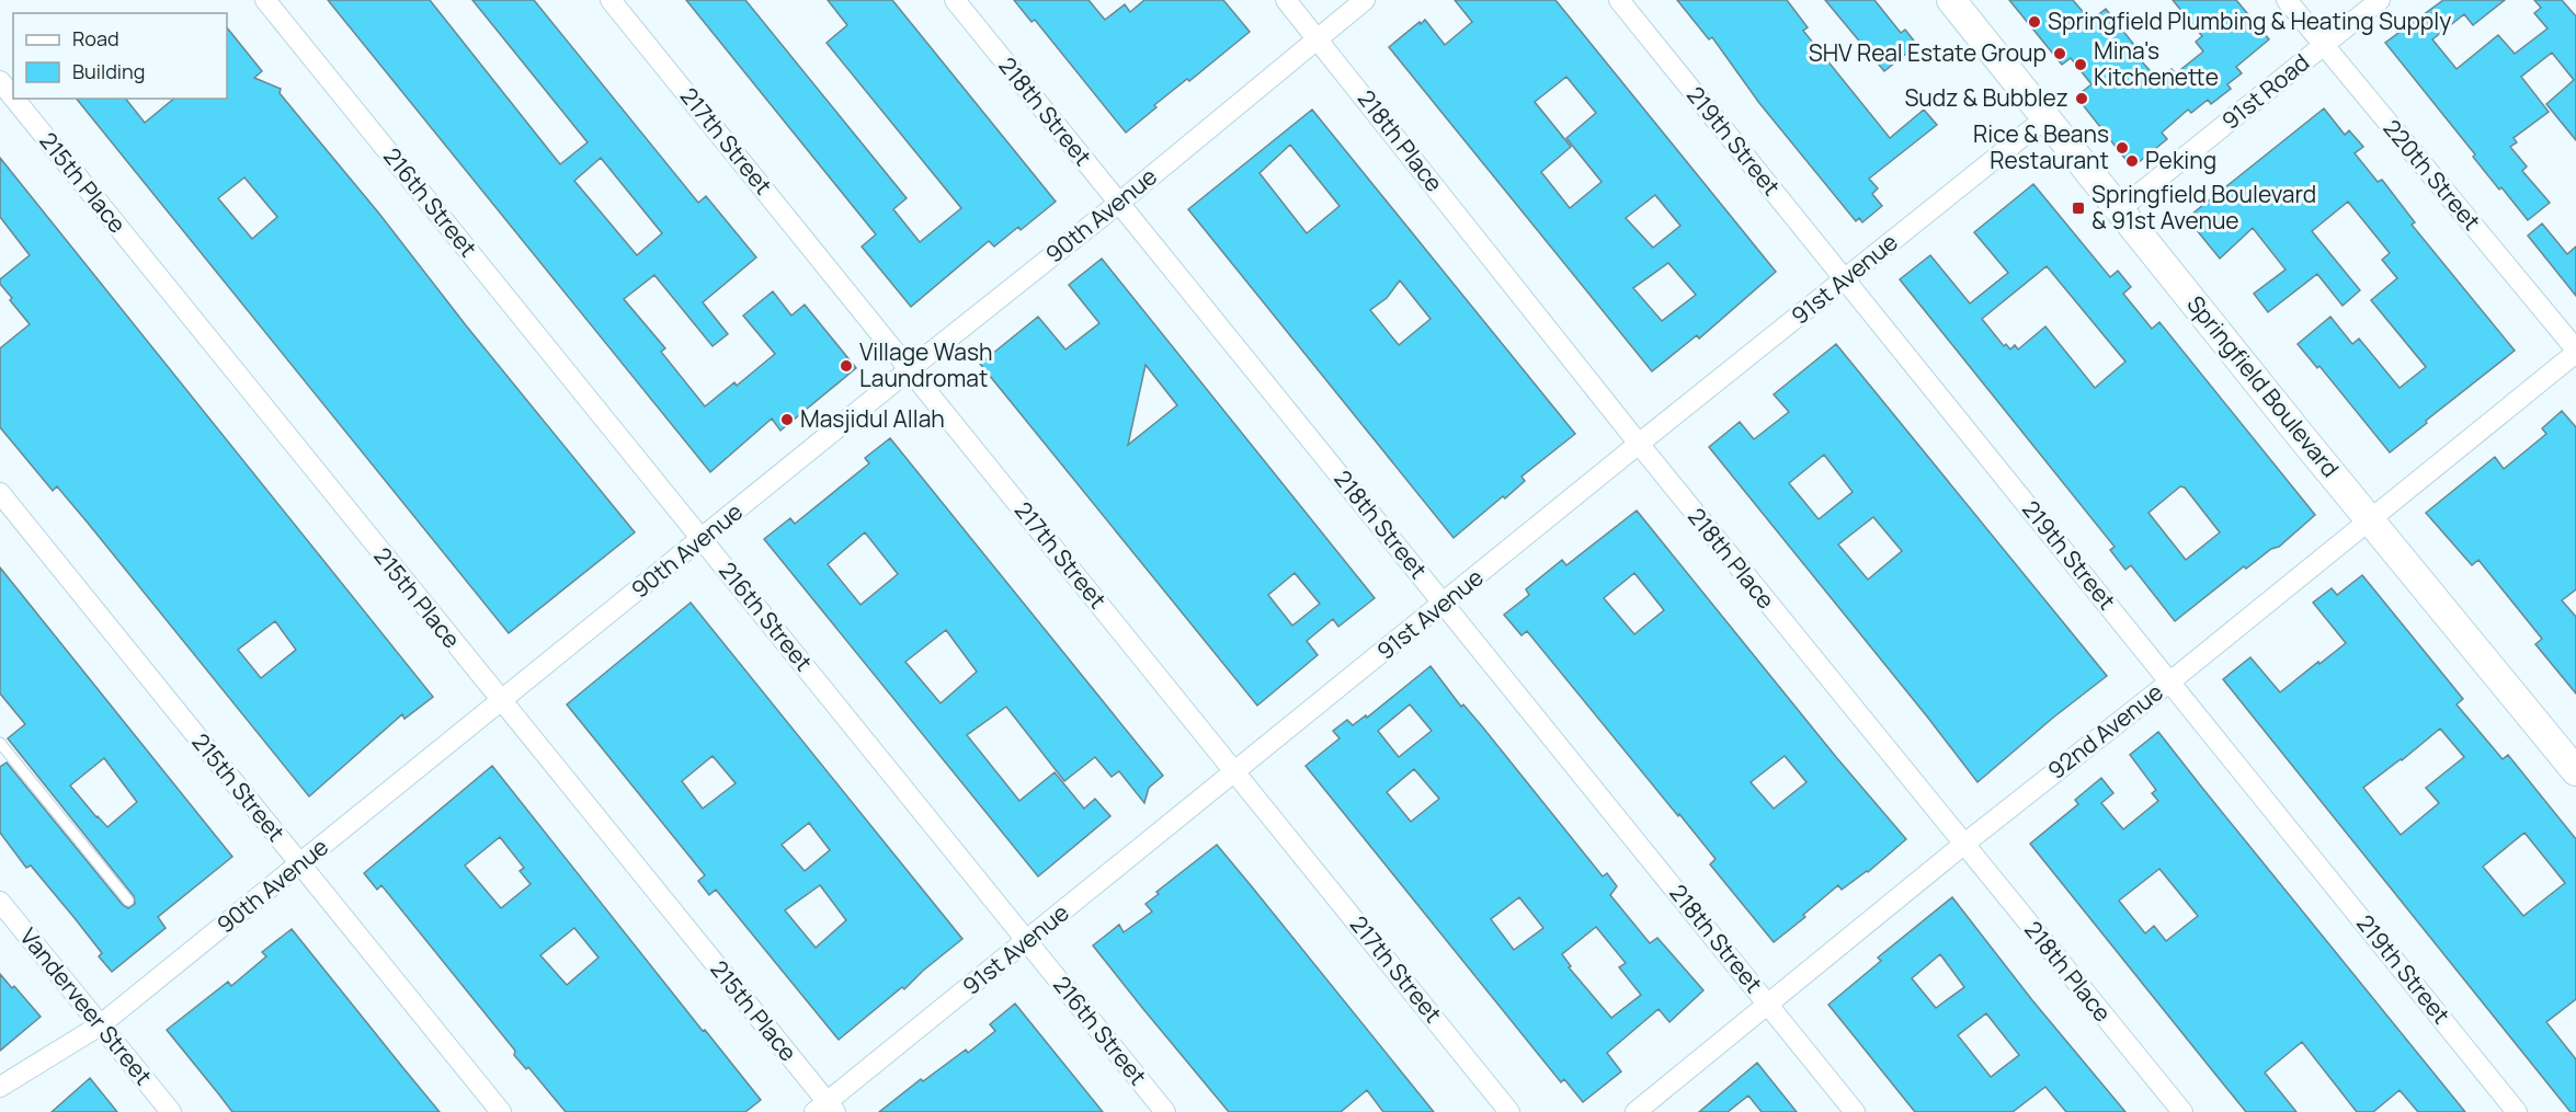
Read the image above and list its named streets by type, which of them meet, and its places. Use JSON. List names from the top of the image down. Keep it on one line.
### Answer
{"streets":{"main road":["Springfield Boulevard"],"street":["91st Road","218th Street","217th Street","218th Place","219th Street","220th Street","215th Place","216th Street","90th Avenue","91st Avenue","92nd Avenue","215th Street","Vanderveer Street"]},"crossings":[["91st Road","220th Street"],["91st Road","Springfield Boulevard"],["218th Street","90th Avenue"],["218th Street","91st Avenue"],["218th Street","92nd Avenue"],["217th Street","90th Avenue"],["217th Street","91st Avenue"],["218th Place","90th Avenue"],["218th Place","91st Avenue"],["218th Place","92nd Avenue"],["219th Street","91st Avenue"],["219th Street","92nd Avenue"],["220th Street","92nd Avenue"],["215th Place","90th Avenue"],["215th Place","91st Avenue"],["216th Street","90th Avenue"],["216th Street","91st Avenue"],["90th Avenue","215th Street"],["90th Avenue","Vanderveer Street"],["91st Avenue","Springfield Boulevard"],["Springfield Boulevard","92nd Avenue"]],"places":{"other":["Springfield Plumbing & Heating Supply","SHV Real Estate Group","Mina's Kitchenette","Sudz & Bubblez","Rice & Beans Restaurant","Peking","Village Wash Laundromat","Masjidul Allah"],"transit":["Springfield Boulevard & 91st Avenue"]},"legend":["Road","Building"]}
